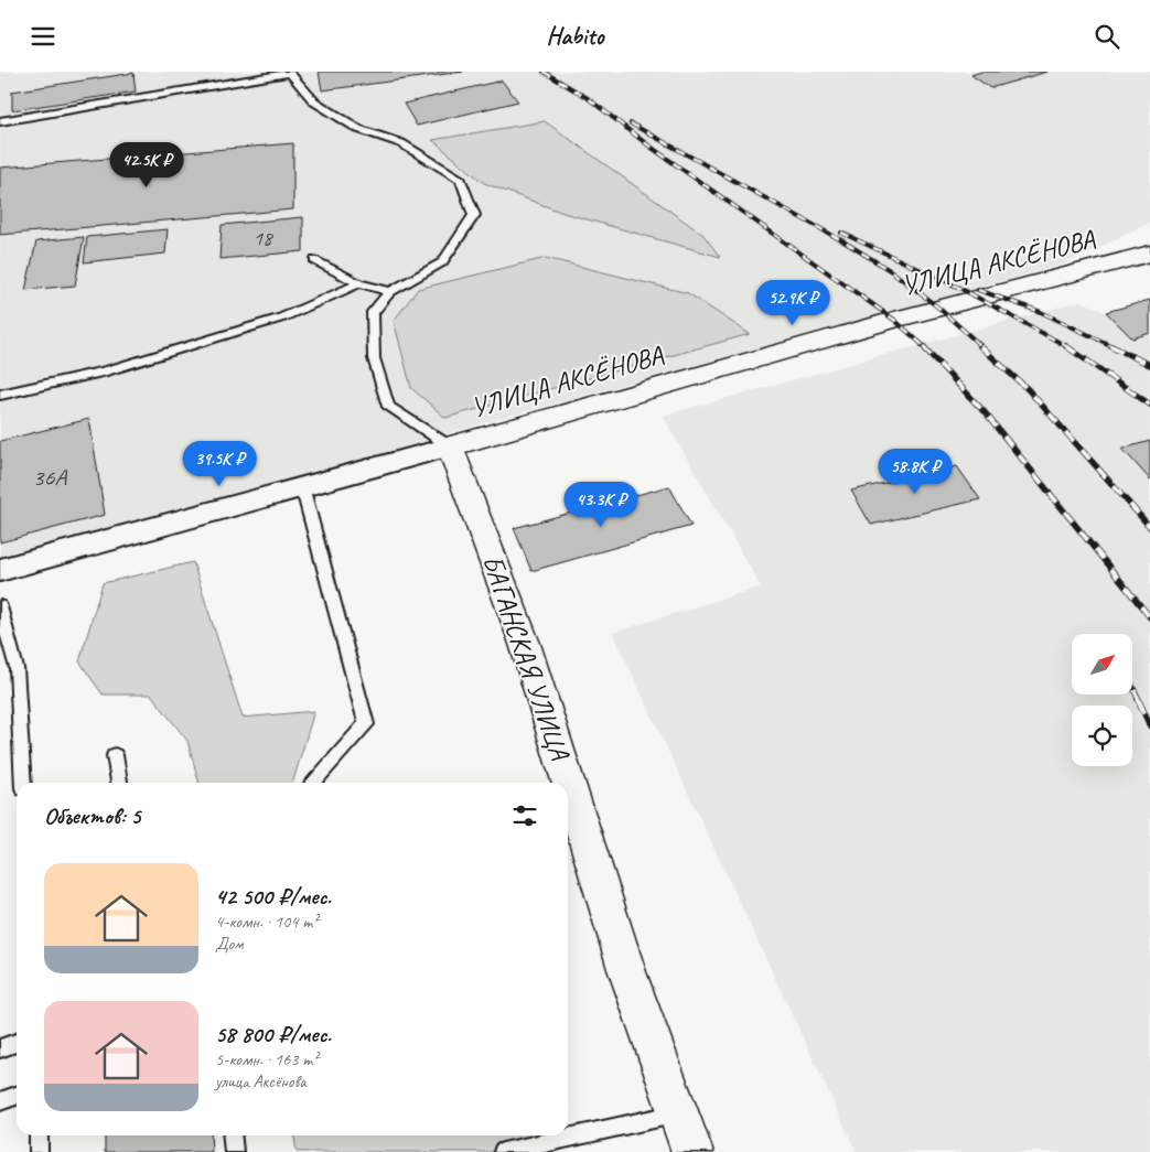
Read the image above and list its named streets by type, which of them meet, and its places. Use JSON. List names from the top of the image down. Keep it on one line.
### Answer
{"streets":{"street":["УЛИЦА АКСЁНОВА","БАГАНСКАЯ УЛИЦА"]},"crossings":[["УЛИЦА АКСЁНОВА","БАГАНСКАЯ УЛИЦА"]],"house_numbers":["18","36А"],"north":"top right","page":{"header":"Habito","price":["42.5K ₽","52.9K ₽","39.5K ₽","58.8K ₽","43.3K ₽"],"heading":"Объектов: 5","list":[{"name":"42 500 ₽/мес.","note":"4-комн. · 104 m² · Дом"},{"name":"58 800 ₽/мес.","note":"5-комн. · 163 m² · улица Аксёнова"}]}}
